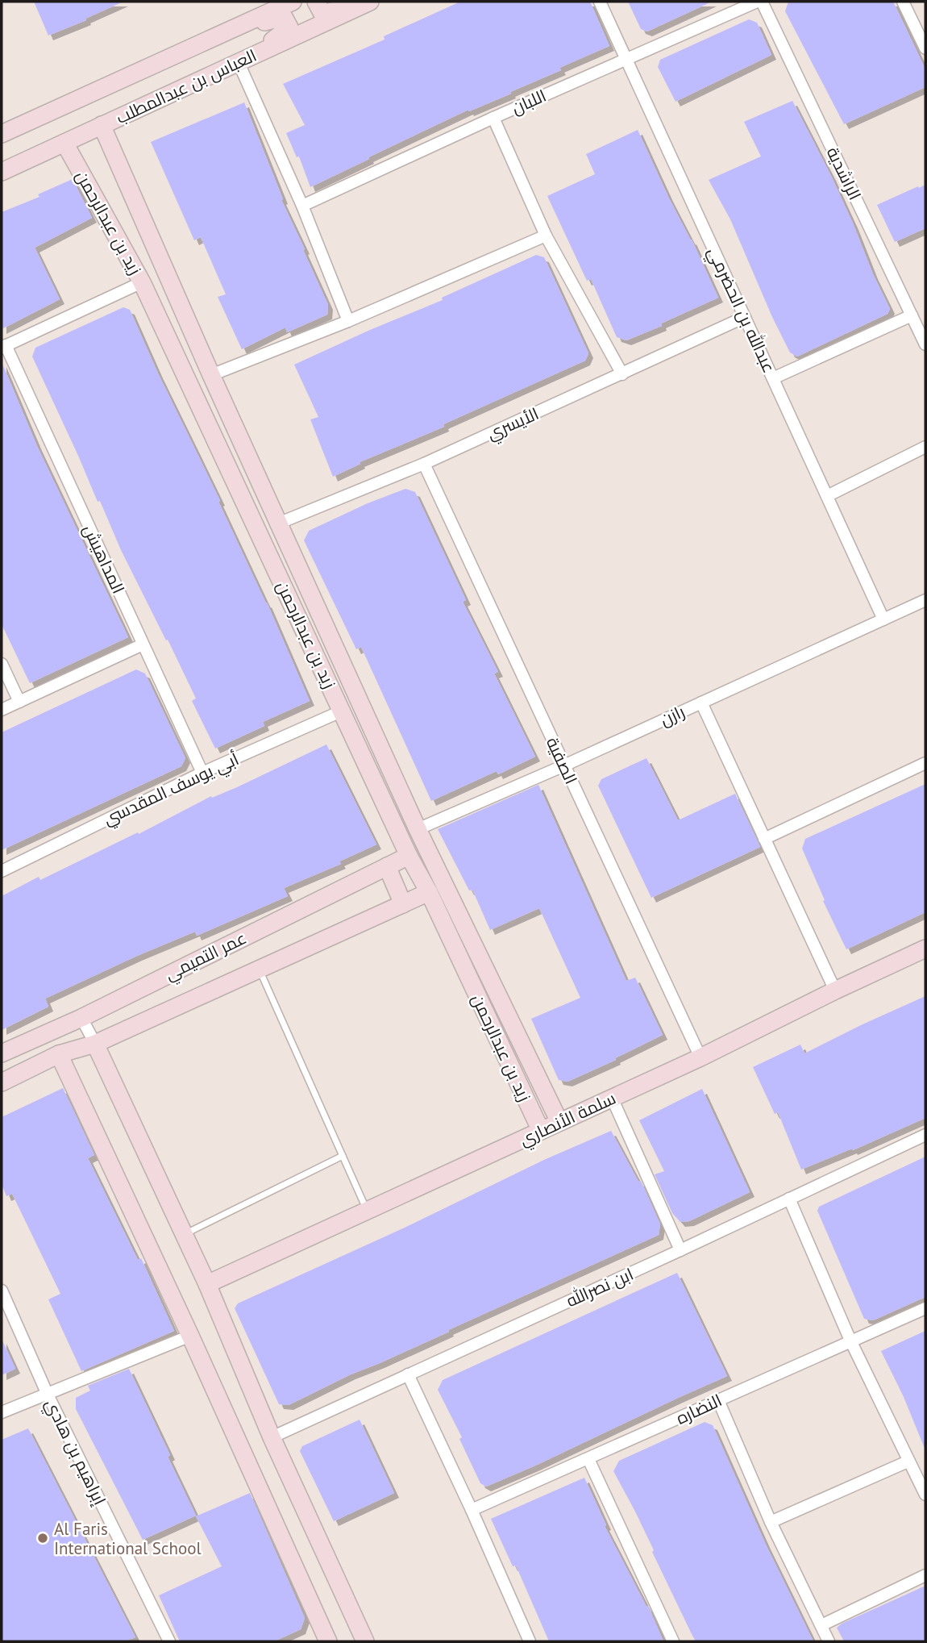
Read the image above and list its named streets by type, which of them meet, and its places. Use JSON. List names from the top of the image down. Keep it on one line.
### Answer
{"streets":{"street":["العباس بن عبدالمطلب","اللبان","الراشدية","زيد بن عبدالرحمن","عبدالله بن الحضرمي","الأيسري","المداهيش","رازن","الصفية","أبي يوسف المقدسي","عمر التميمي","سلمة الأنصاري","ابن نصرالله","النضاره","إبراهيم بن هادي"]},"crossings":[["العباس بن عبدالمطلب","زيد بن عبدالرحمن"],["اللبان","عبدالله بن الحضرمي"],["زيد بن عبدالرحمن","الأيسري"],["زيد بن عبدالرحمن","رازن"],["زيد بن عبدالرحمن","أبي يوسف المقدسي"],["زيد بن عبدالرحمن","عمر التميمي"],["زيد بن عبدالرحمن","سلمة الأنصاري"],["عبدالله بن الحضرمي","الأيسري"],["عبدالله بن الحضرمي","رازن"],["الأيسري","الصفية"],["المداهيش","أبي يوسف المقدسي"],["رازن","الصفية"],["الصفية","سلمة الأنصاري"]],"places":["Al Faris International School"]}
